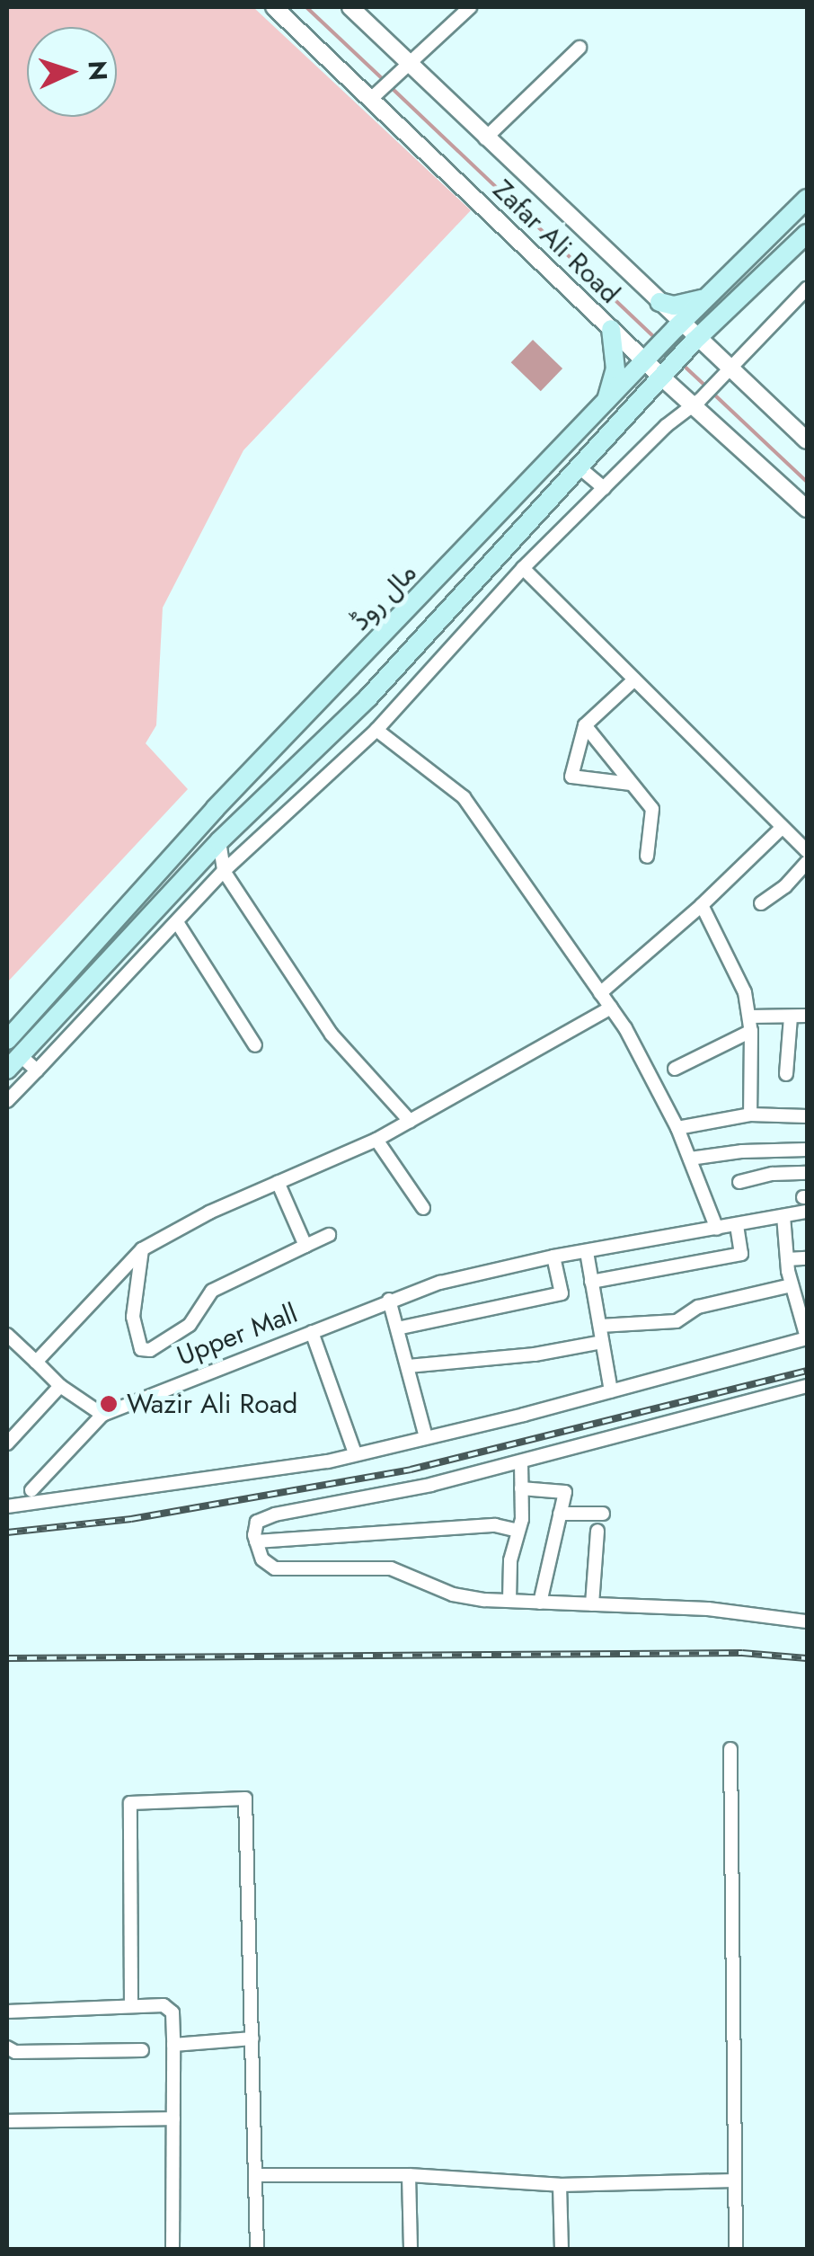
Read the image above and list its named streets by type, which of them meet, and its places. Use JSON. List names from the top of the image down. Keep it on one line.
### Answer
{"streets":{"main road":["مال روڈ"],"street":["Zafar Ali Road","Upper Mall"]},"crossings":[["Zafar Ali Road","مال روڈ"]],"places":["Wazir Ali Road"],"north":"right"}
